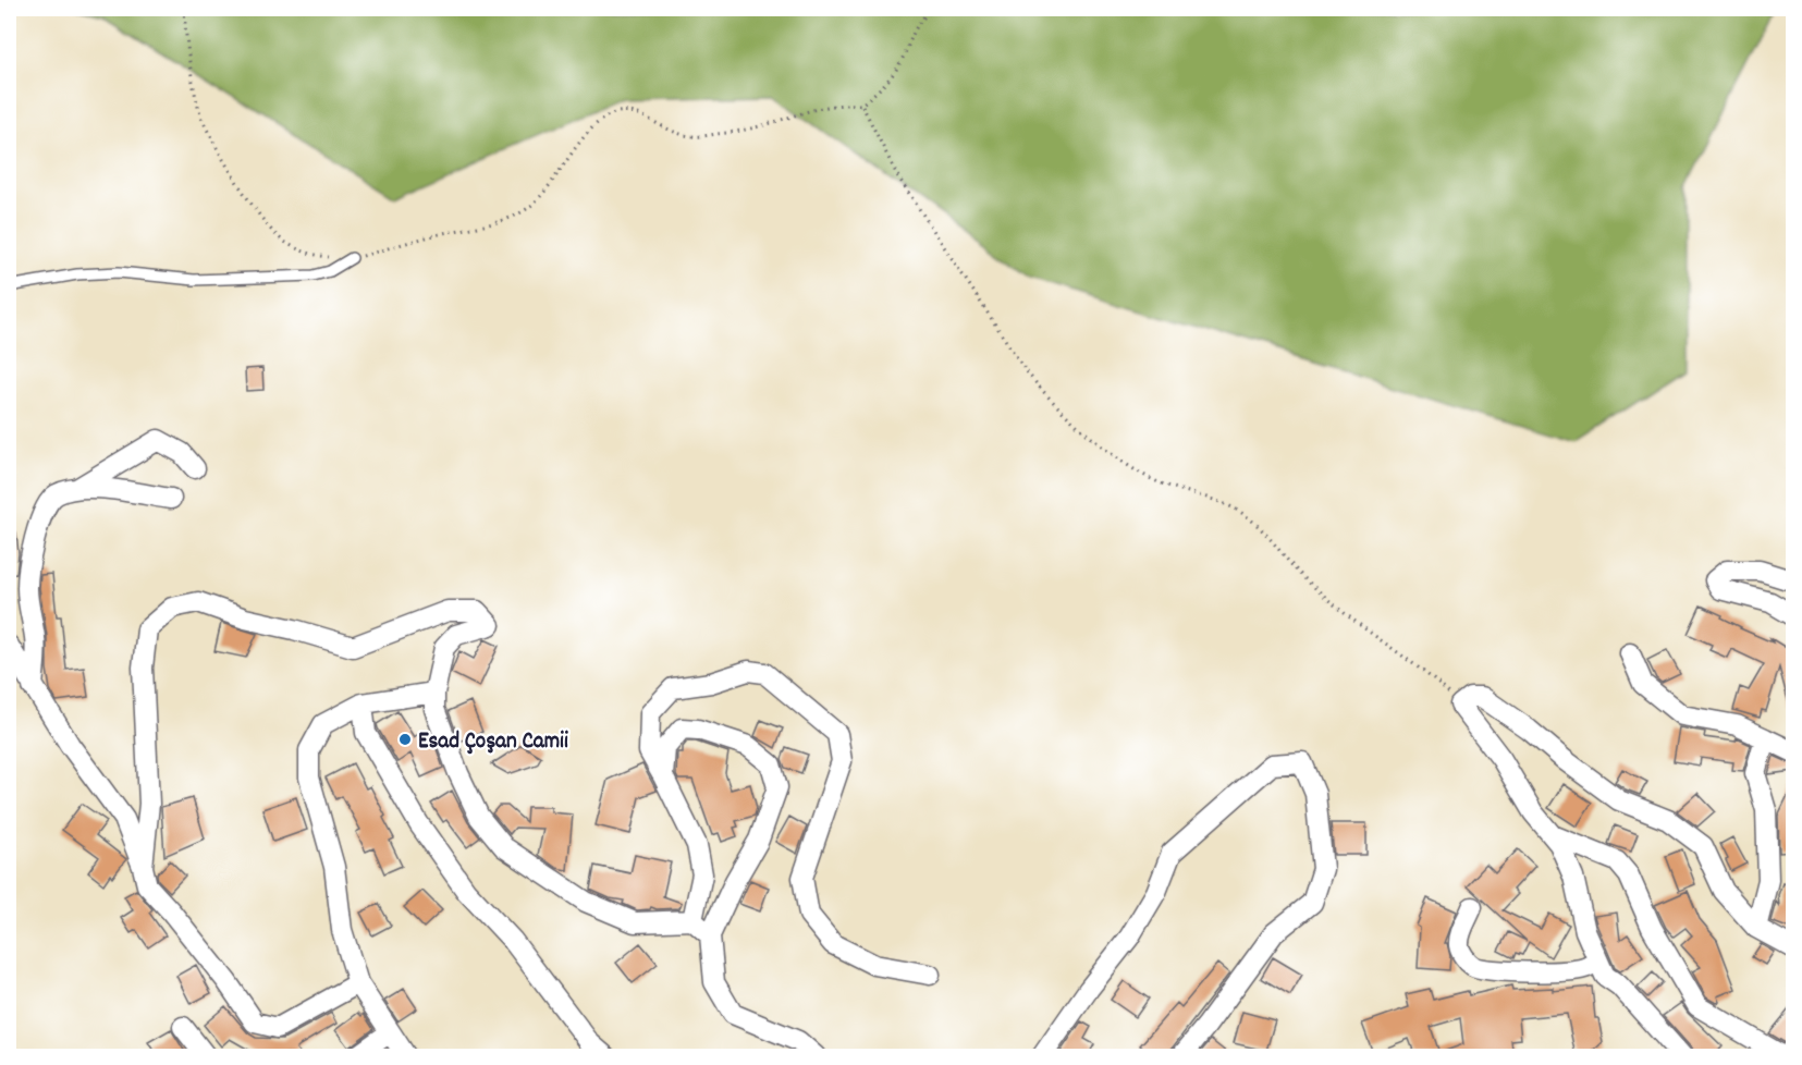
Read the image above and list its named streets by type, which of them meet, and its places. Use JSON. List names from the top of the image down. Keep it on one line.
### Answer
{"places":["Esad Çoşan Camii"]}
